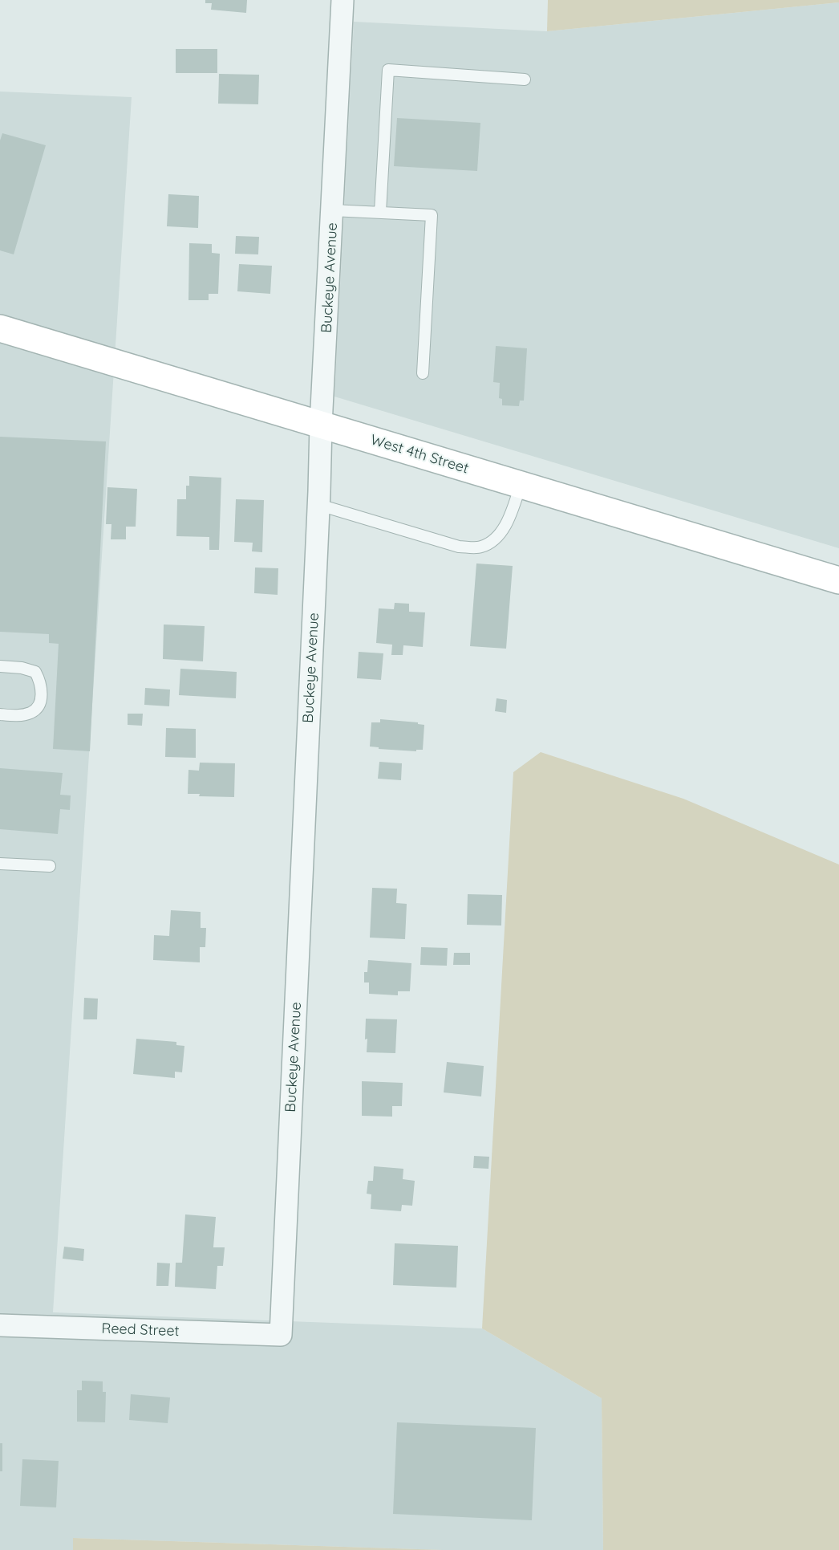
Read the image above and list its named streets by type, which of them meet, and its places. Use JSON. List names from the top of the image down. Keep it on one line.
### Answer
{"streets":{"main road":["West 4th Street"],"street":["Buckeye Avenue","Reed Street"]},"crossings":[["Buckeye Avenue","West 4th Street"],["Buckeye Avenue","Reed Street"]]}
